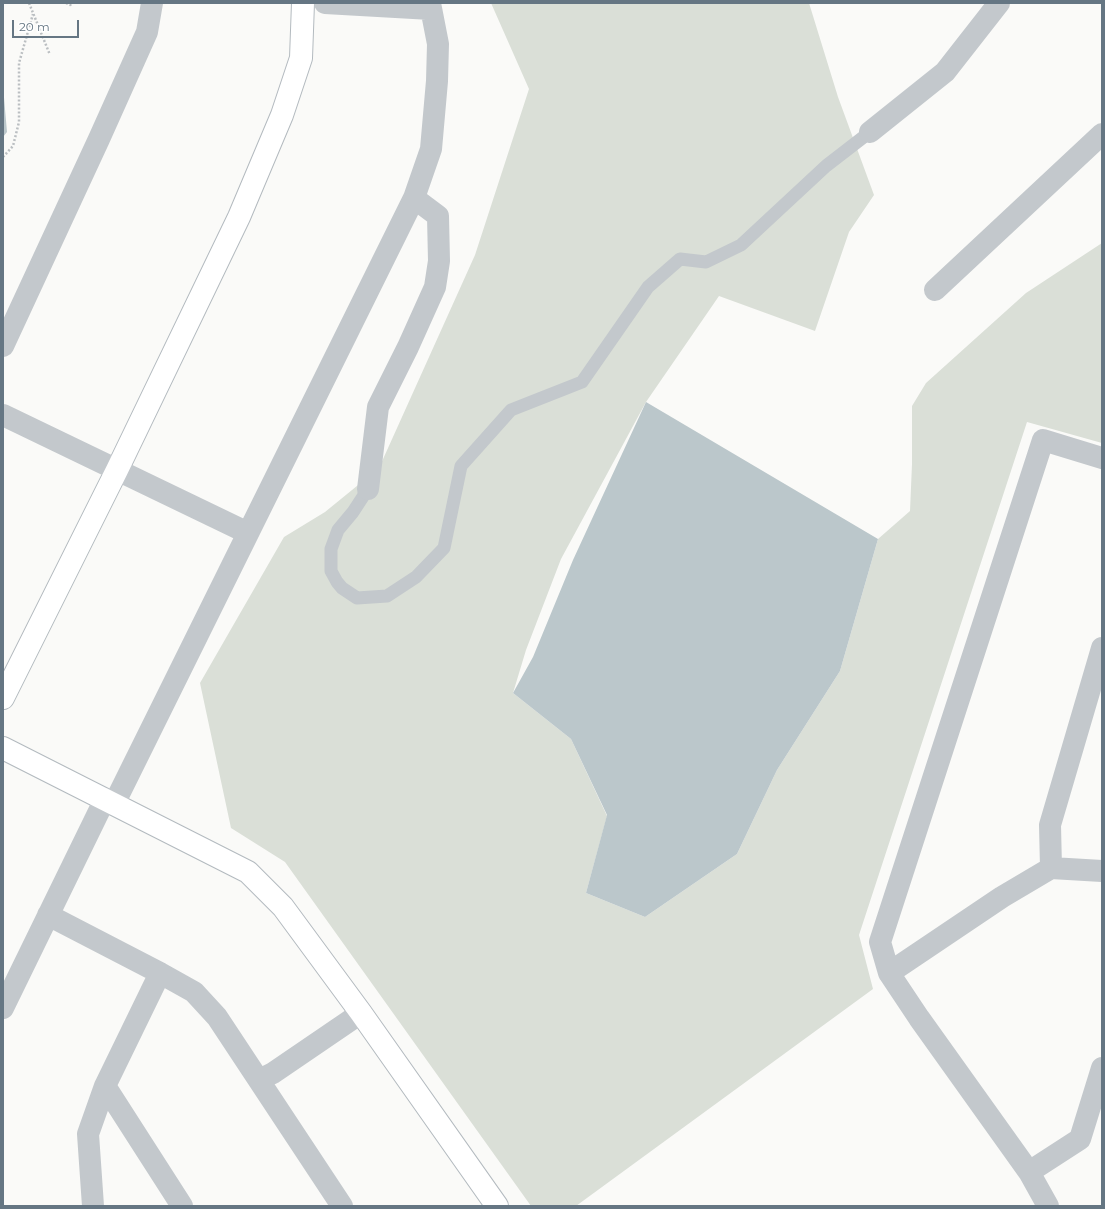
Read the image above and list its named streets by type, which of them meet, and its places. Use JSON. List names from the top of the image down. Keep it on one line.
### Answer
{"scale_bar":"20 m"}
